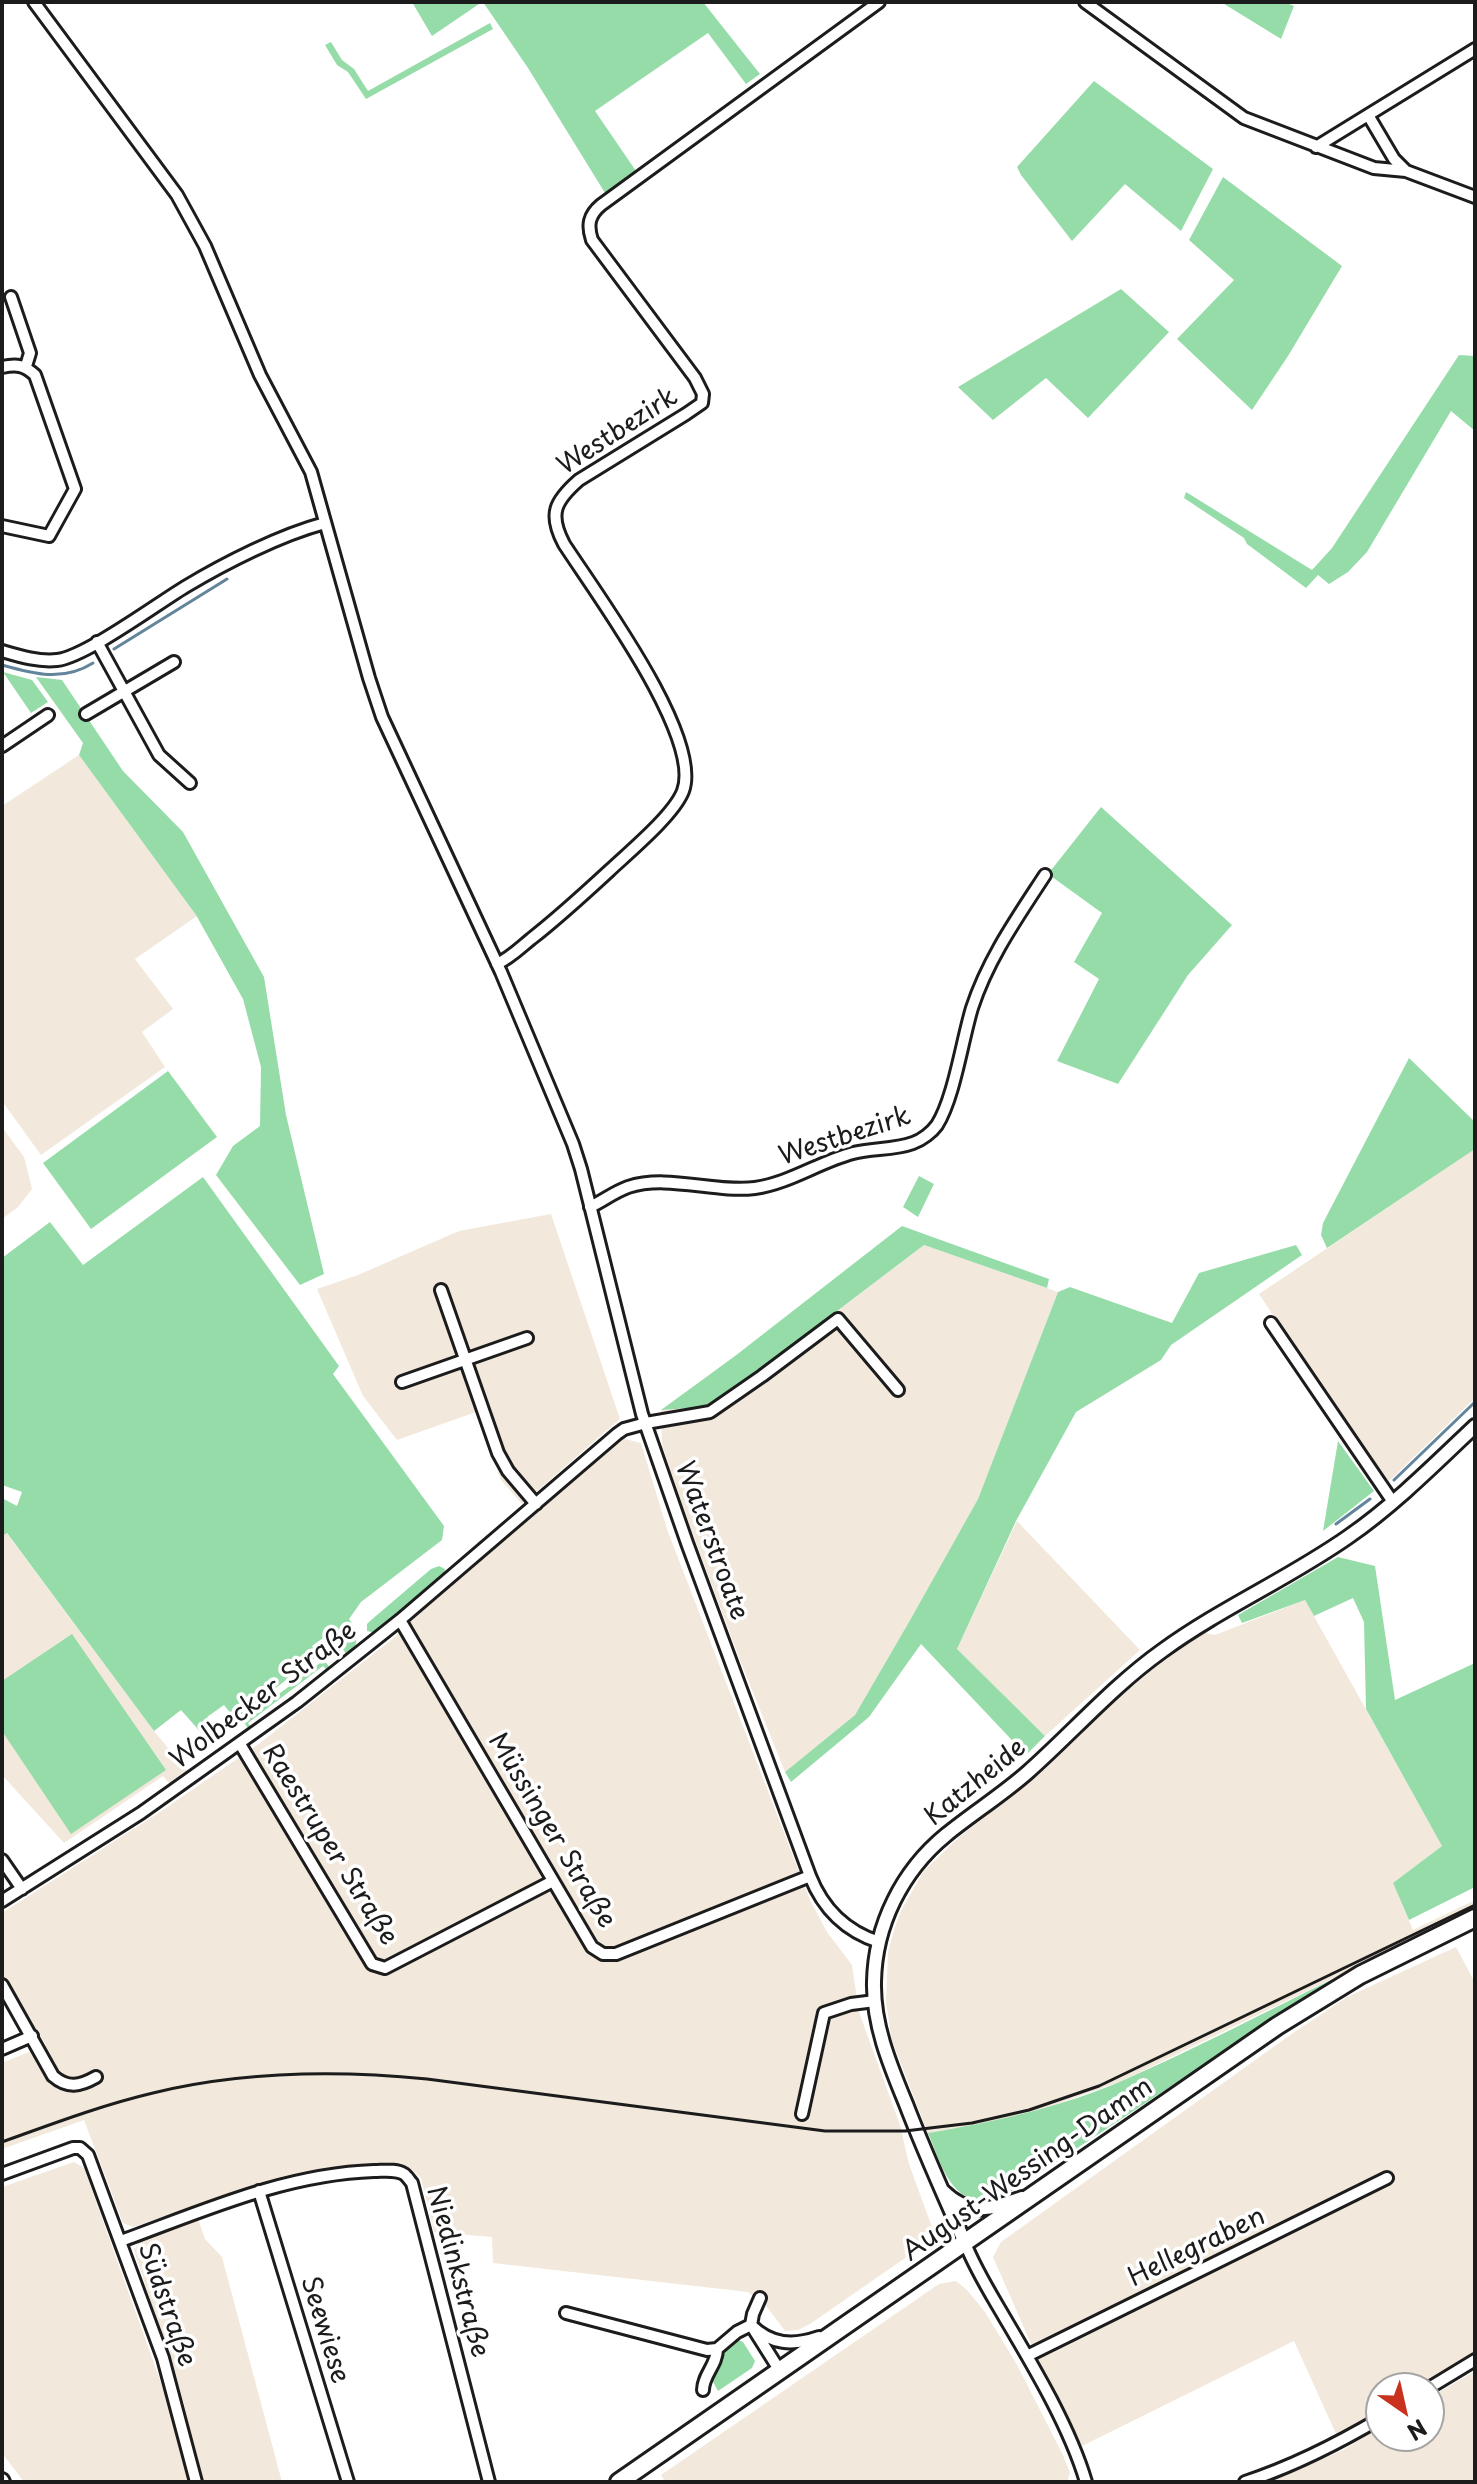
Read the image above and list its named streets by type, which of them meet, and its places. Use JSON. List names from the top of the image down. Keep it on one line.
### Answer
{"streets":{"main road":["August-Wessing-Damm"],"street":["Westbezirk","Waterstroate","Wolbecker Straße","Katzheide","Müssinger Straße","Raestruper Straße","Hellegraben","Niedinkstraße","Südstraße","Seewiese"]},"crossings":[["Waterstroate","Wolbecker Straße"],["Waterstroate","Katzheide"],["Waterstroate","Müssinger Straße"],["Wolbecker Straße","Müssinger Straße"],["Wolbecker Straße","Raestruper Straße"],["Katzheide","August-Wessing-Damm"],["Müssinger Straße","Raestruper Straße"],["Niedinkstraße","Südstraße"],["Niedinkstraße","Seewiese"]],"north":"bottom right"}
